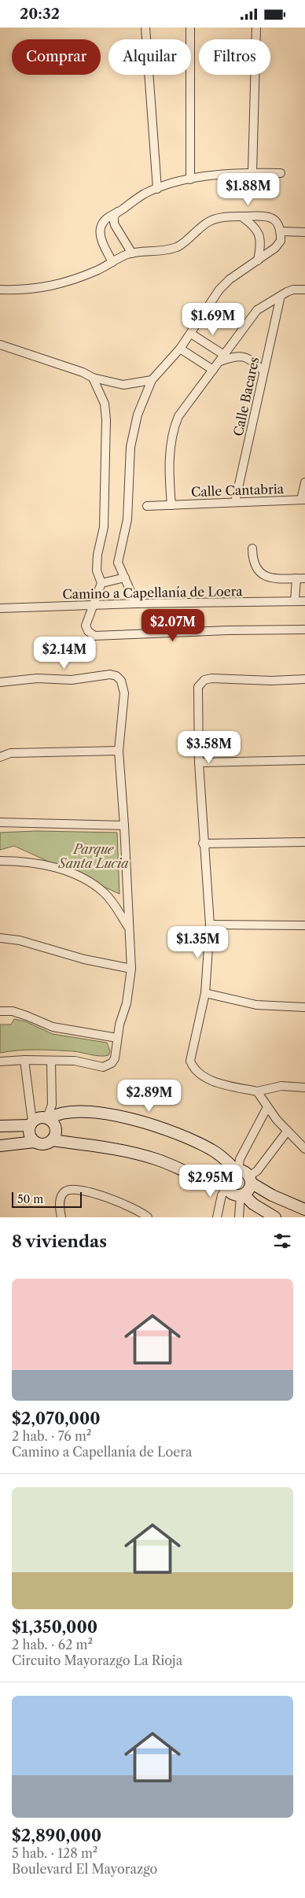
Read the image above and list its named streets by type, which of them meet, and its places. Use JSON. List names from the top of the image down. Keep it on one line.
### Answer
{"streets":{"street":["Calle Bacares","Calle Cantabria","Camino a Capellanía de Loera"]},"crossings":[["Calle Bacares","Calle Cantabria"]],"parks":["Parque Santa Lucia"],"scale_bar":"50 m","page":{"status":"20:32","chip":["Comprar","Alquilar","Filtros"],"price":["$1.88M","$1.69M","$2.07M","$2.14M","$3.58M","$1.35M","$2.89M","$2.95M"],"scale":"50 m","heading":"8 viviendas","list":[{"name":"$2,070,000","note":"2 hab. · 76 m² · Camino a Capellanía de Loera"},{"name":"$1,350,000","note":"2 hab. · 62 m² · Circuito Mayorazgo La Rioja"},{"name":"$2,890,000","note":"5 hab. · 128 m² · Boulevard El Mayorazgo"}]}}
